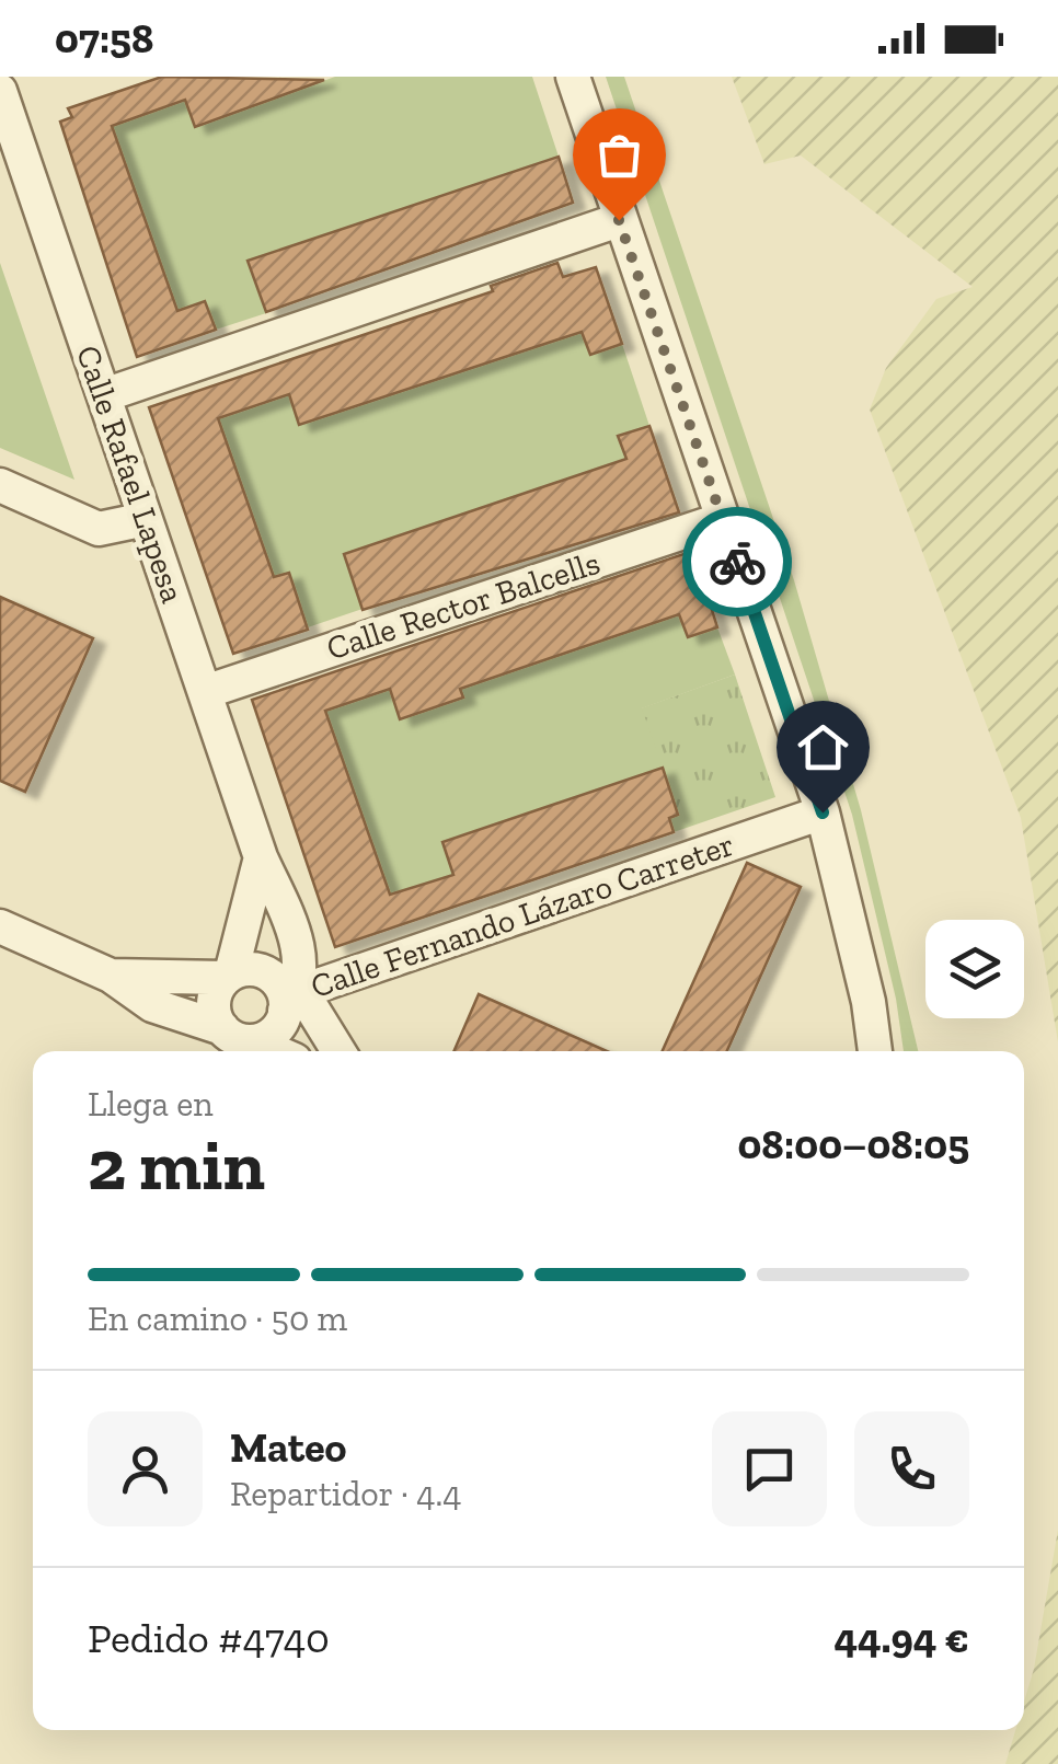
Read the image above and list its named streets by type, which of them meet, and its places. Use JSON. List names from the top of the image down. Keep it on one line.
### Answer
{"streets":{"street":["Calle Rafael Lapesa","Calle Rector Balcells","Calle Fernando Lázaro Carreter"]},"crossings":[["Calle Rafael Lapesa","Calle Rector Balcells"],["Calle Rafael Lapesa","Calle Fernando Lázaro Carreter"]],"page":{"status":"07:58","heading":["2 min","Llega en","08:00–08:05"],"panel":["Mateo","Repartidor · 4.4","Pedido #4740","44.94 €"],"bar":"En camino · 50 m"}}
